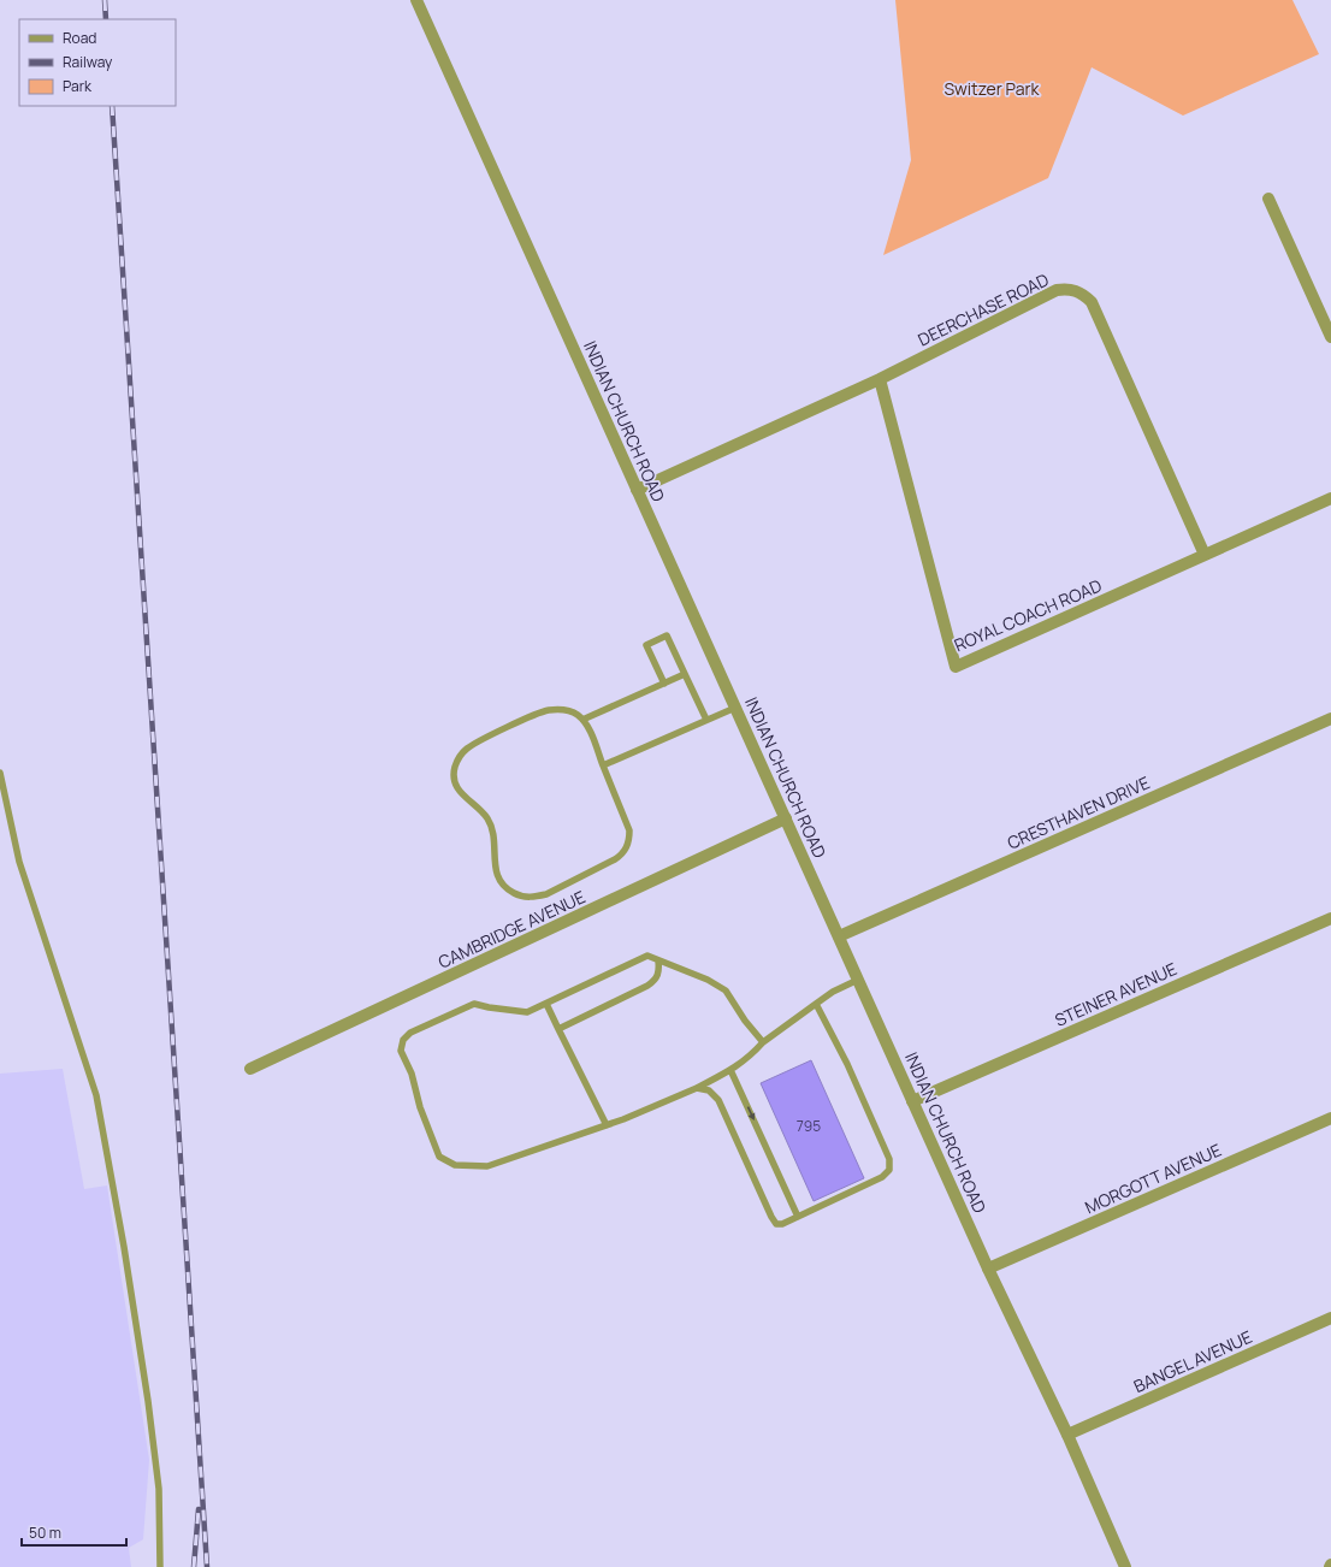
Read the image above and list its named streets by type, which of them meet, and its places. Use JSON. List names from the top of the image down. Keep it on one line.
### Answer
{"streets":{"street":["DEERCHASE ROAD","INDIAN CHURCH ROAD","ROYAL COACH ROAD","CRESTHAVEN DRIVE","CAMBRIDGE AVENUE","STEINER AVENUE","MORGOTT AVENUE","BANGEL AVENUE"]},"crossings":[["DEERCHASE ROAD","INDIAN CHURCH ROAD"],["DEERCHASE ROAD","ROYAL COACH ROAD"],["INDIAN CHURCH ROAD","CRESTHAVEN DRIVE"],["INDIAN CHURCH ROAD","CAMBRIDGE AVENUE"],["INDIAN CHURCH ROAD","STEINER AVENUE"],["INDIAN CHURCH ROAD","MORGOTT AVENUE"],["INDIAN CHURCH ROAD","BANGEL AVENUE"]],"parks":["Switzer Park"],"house_numbers":["795"],"legend":["Road","Railway","Park"],"scale_bar":"50 m"}
